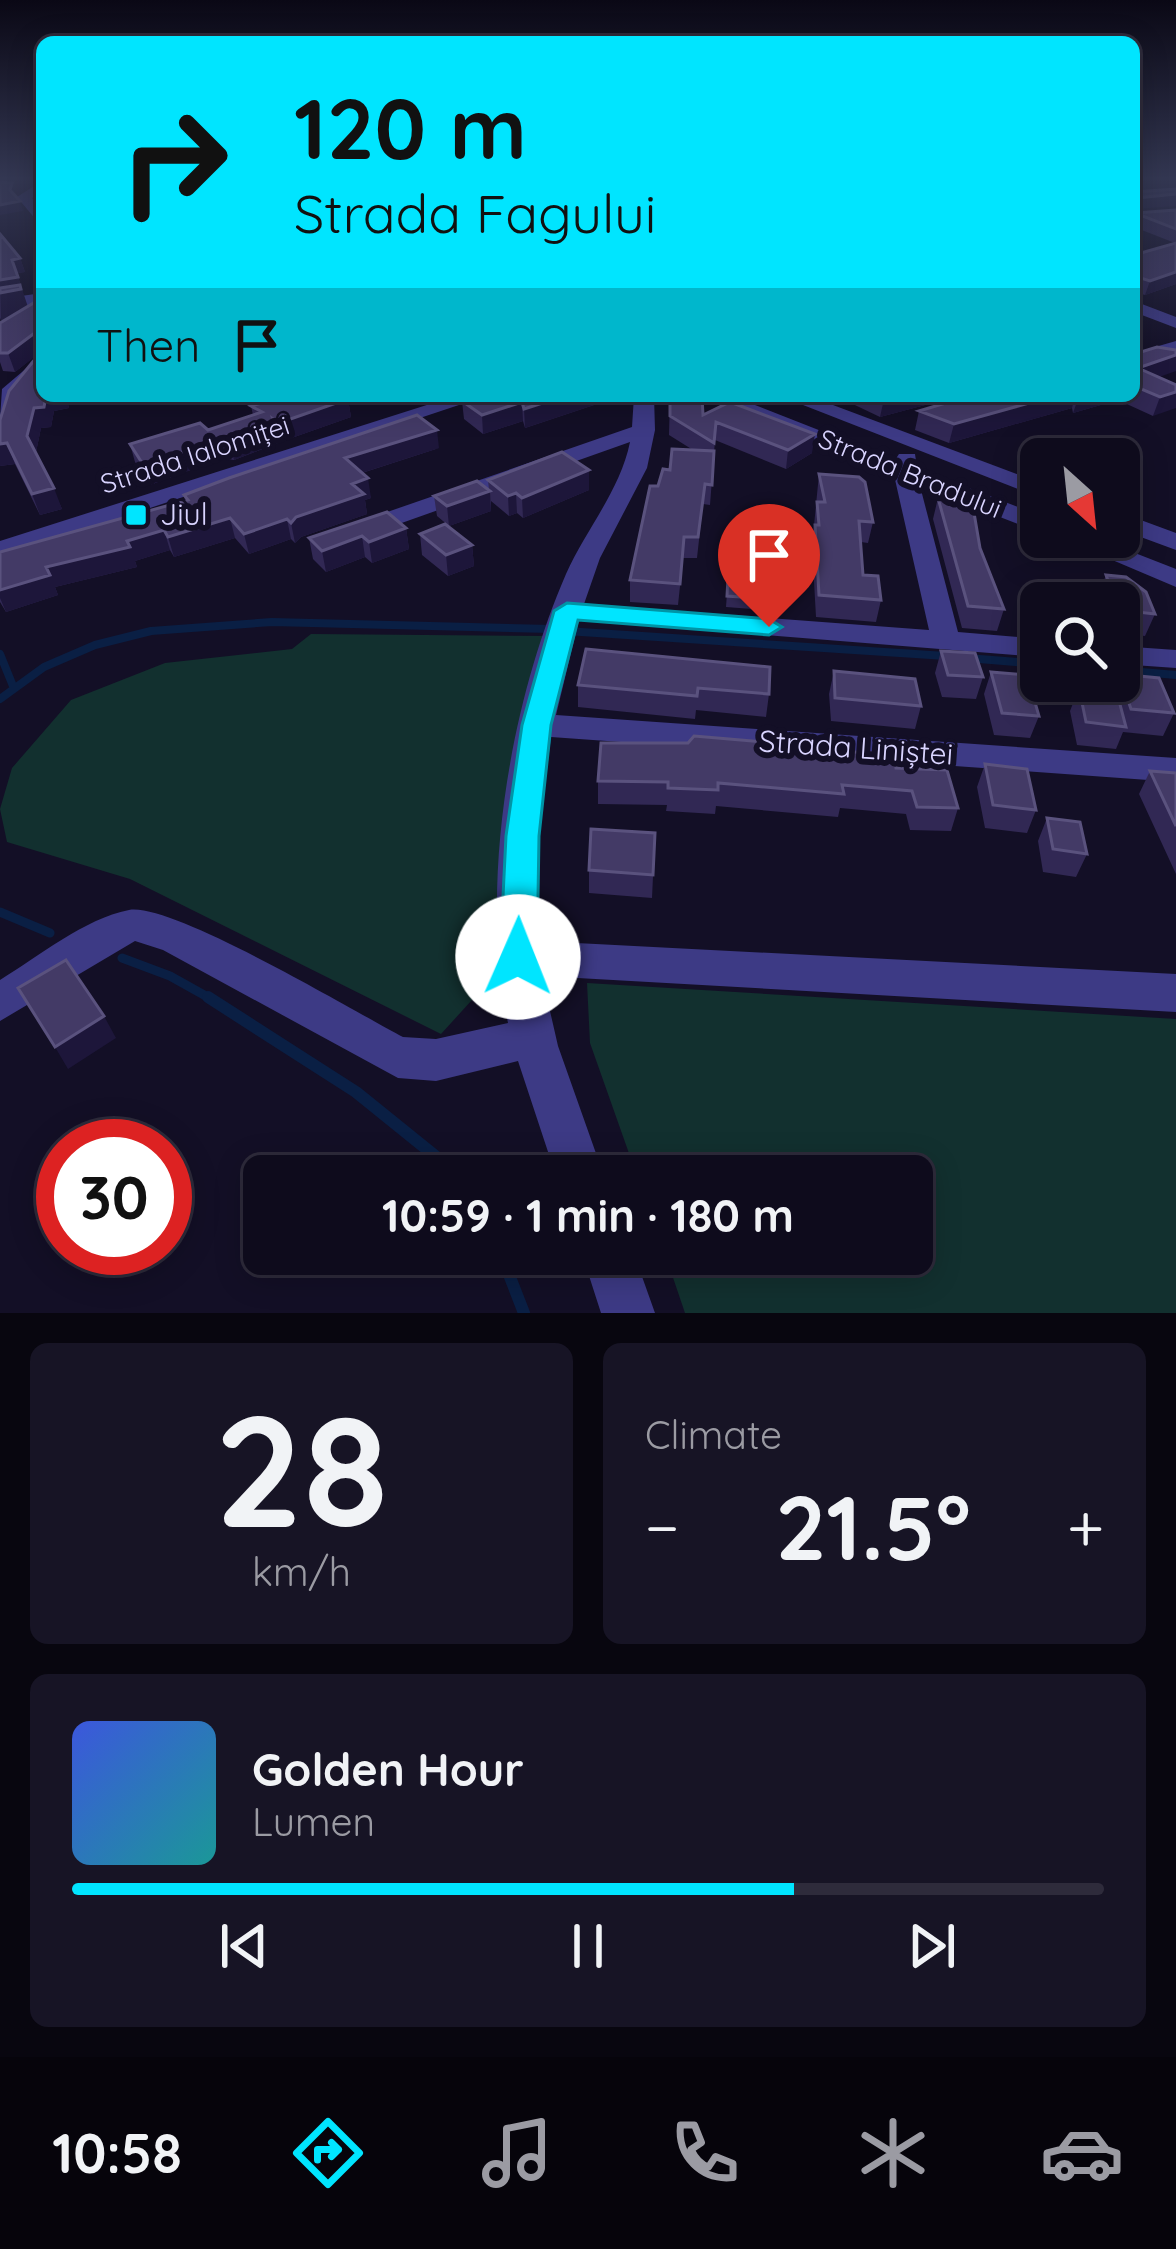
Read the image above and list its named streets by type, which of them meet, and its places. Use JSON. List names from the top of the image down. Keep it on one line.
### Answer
{"streets":{"street":["Strada Ialomiței","Strada Bradului","Strada Liniștei"]},"places":{"transit":["Jiul"]},"north":"bottom right","page":{"turn":["120 m","Strada Fagului"],"then":"Then","limit":"30","trip":"10:59 · 1 min · 180 m","tile":[["28","km/h"],"Climate"],"heat":["−","21.5°","+"],"song":["Golden Hour","Lumen"],"tabs":"10:58"}}
